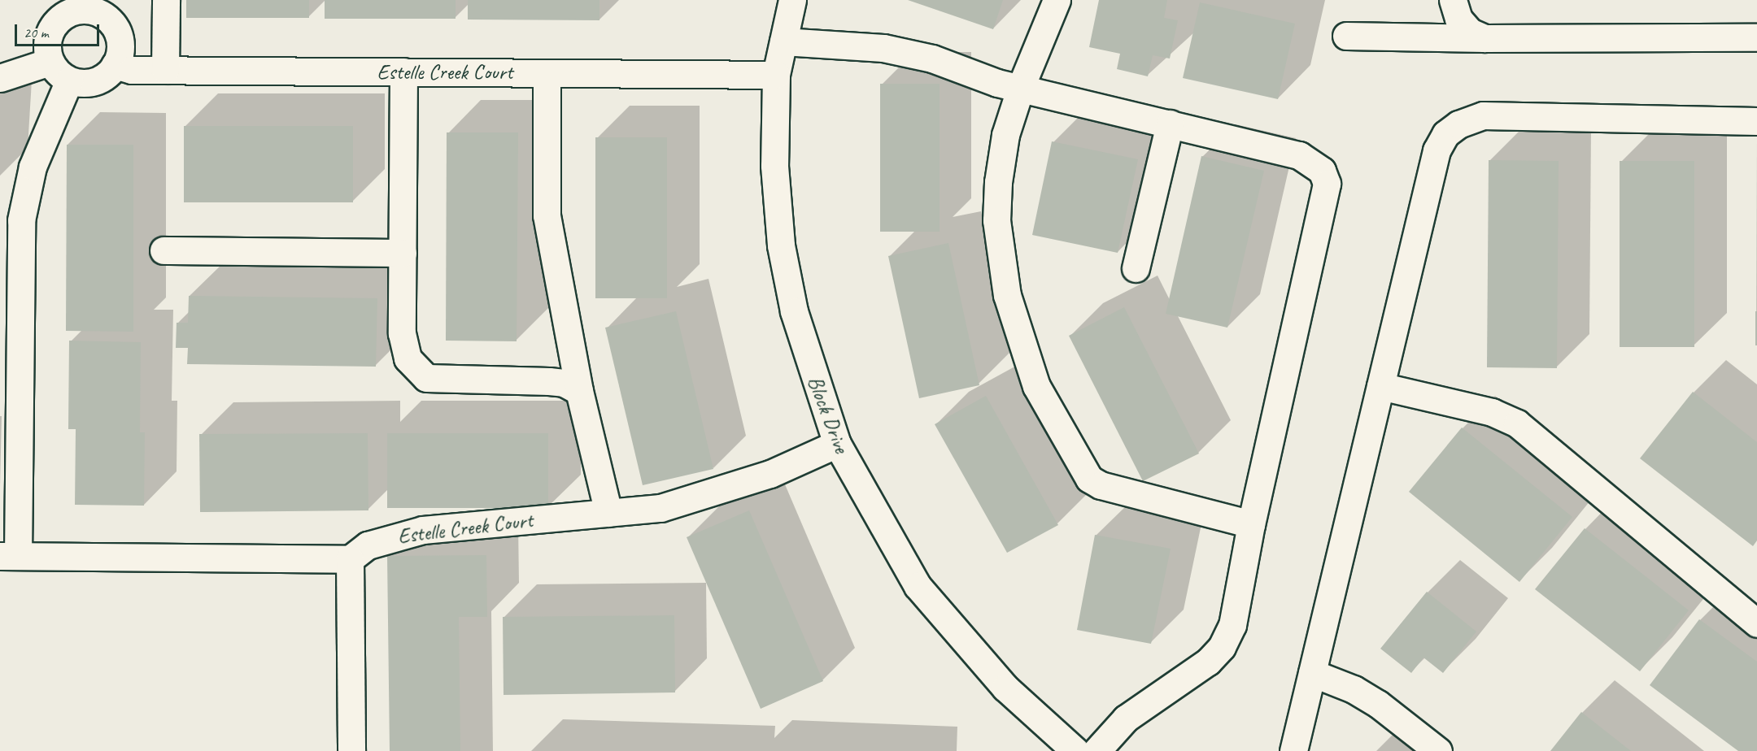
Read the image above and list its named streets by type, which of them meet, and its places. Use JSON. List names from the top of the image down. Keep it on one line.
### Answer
{"streets":{"street":["Estelle Creek Court","Block Drive"]},"crossings":[["Estelle Creek Court","Block Drive"]],"scale_bar":"20 m"}
